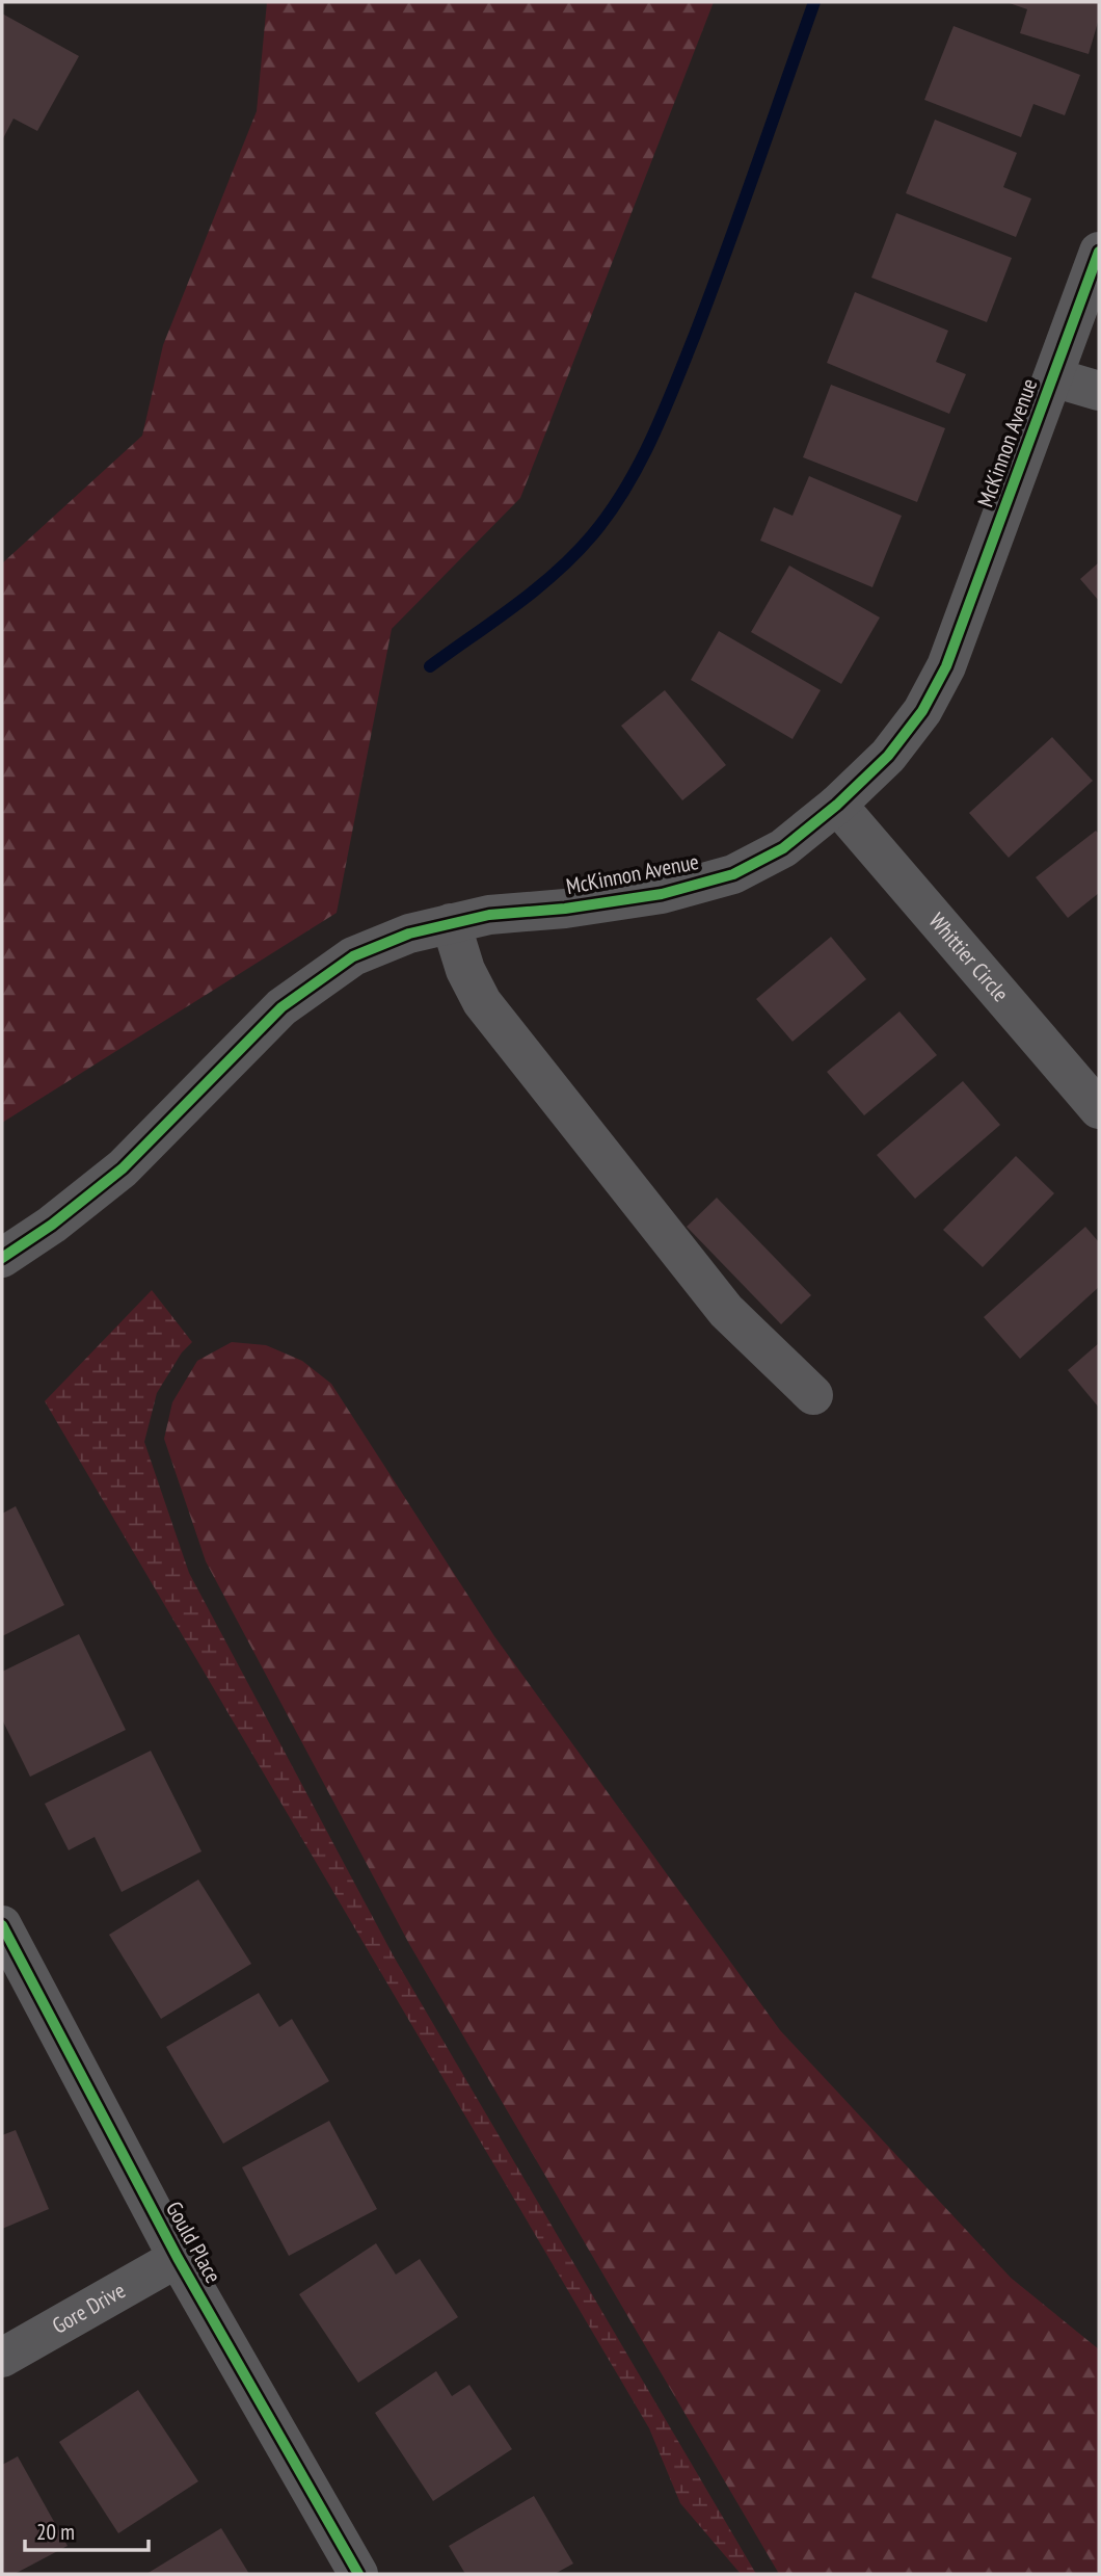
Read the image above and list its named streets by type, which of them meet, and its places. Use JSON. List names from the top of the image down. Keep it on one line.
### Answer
{"streets":{"street":["McKinnon Avenue","Whittier Circle","Gould Place","Gore Drive"]},"crossings":[["McKinnon Avenue","Whittier Circle"],["Gould Place","Gore Drive"]],"scale_bar":"20 m"}
